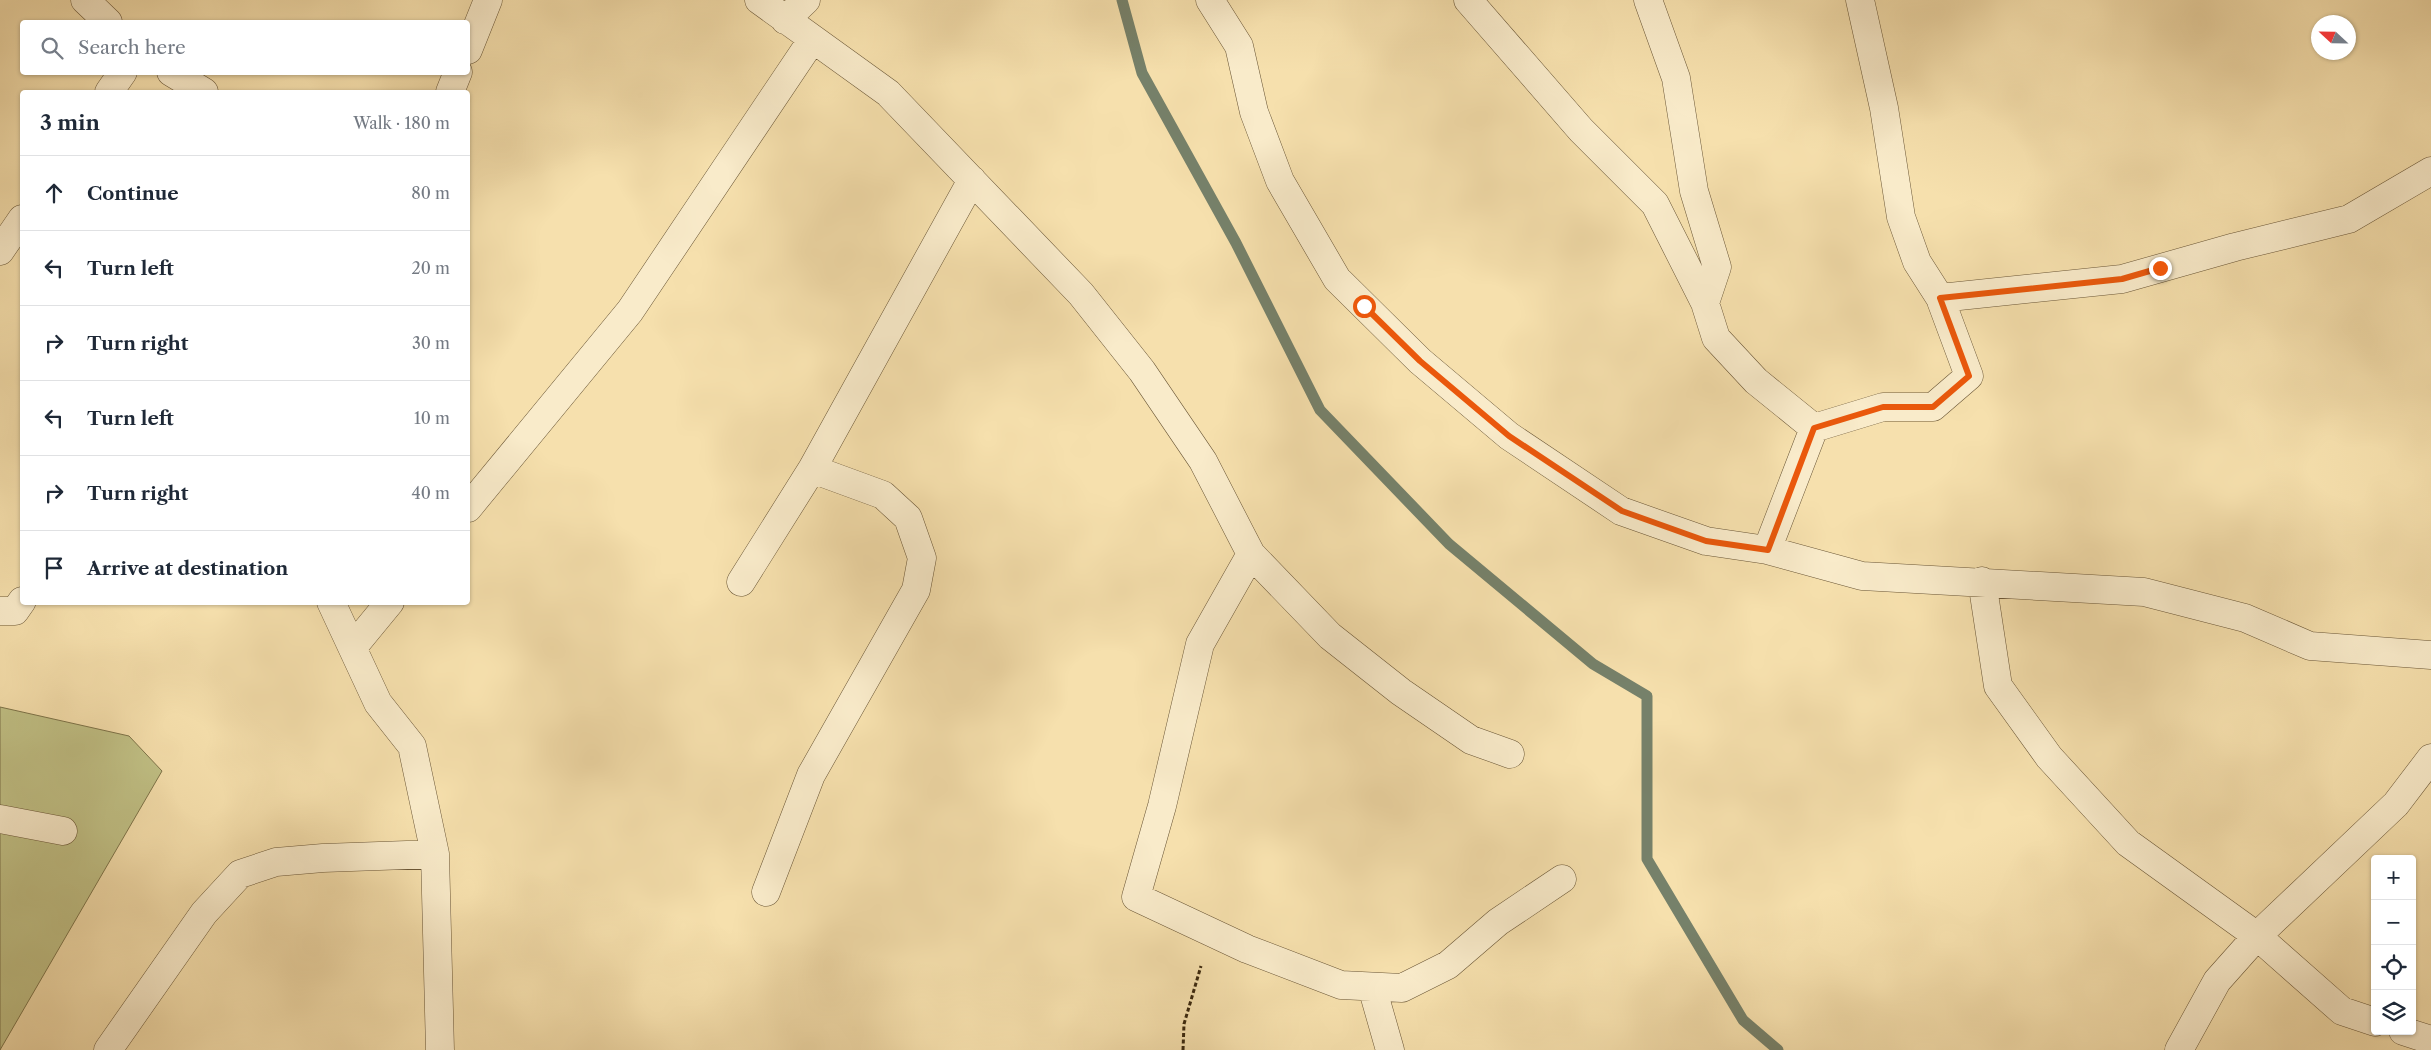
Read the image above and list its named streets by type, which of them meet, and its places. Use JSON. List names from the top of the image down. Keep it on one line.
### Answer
{"north":"left","page":{"search":"Search here","heading":["3 min","Walk · 180 m"],"list":[["Continue","80 m"],["Turn left","20 m"],["Turn right","30 m"],["Turn left","10 m"],["Turn right","40 m"],"Arrive at destination"],"map_buttons":["+","−"]}}
